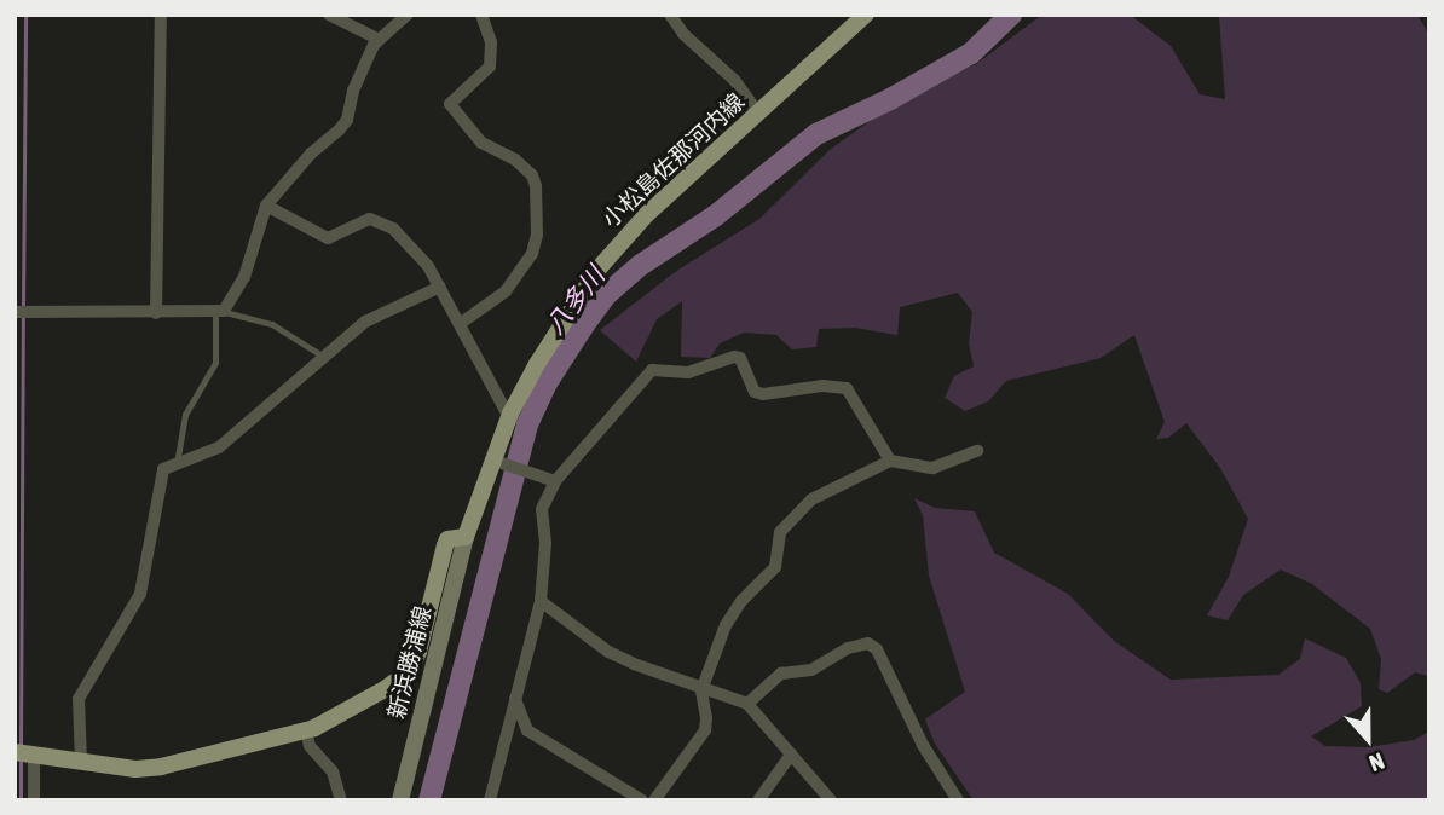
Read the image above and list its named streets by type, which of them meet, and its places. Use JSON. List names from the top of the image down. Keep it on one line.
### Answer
{"streets":{"main road":["小松島佐那河内線","新浜勝浦線"]},"crossings":[["小松島佐那河内線","新浜勝浦線"]],"water":["八多川"],"north":"bottom"}
